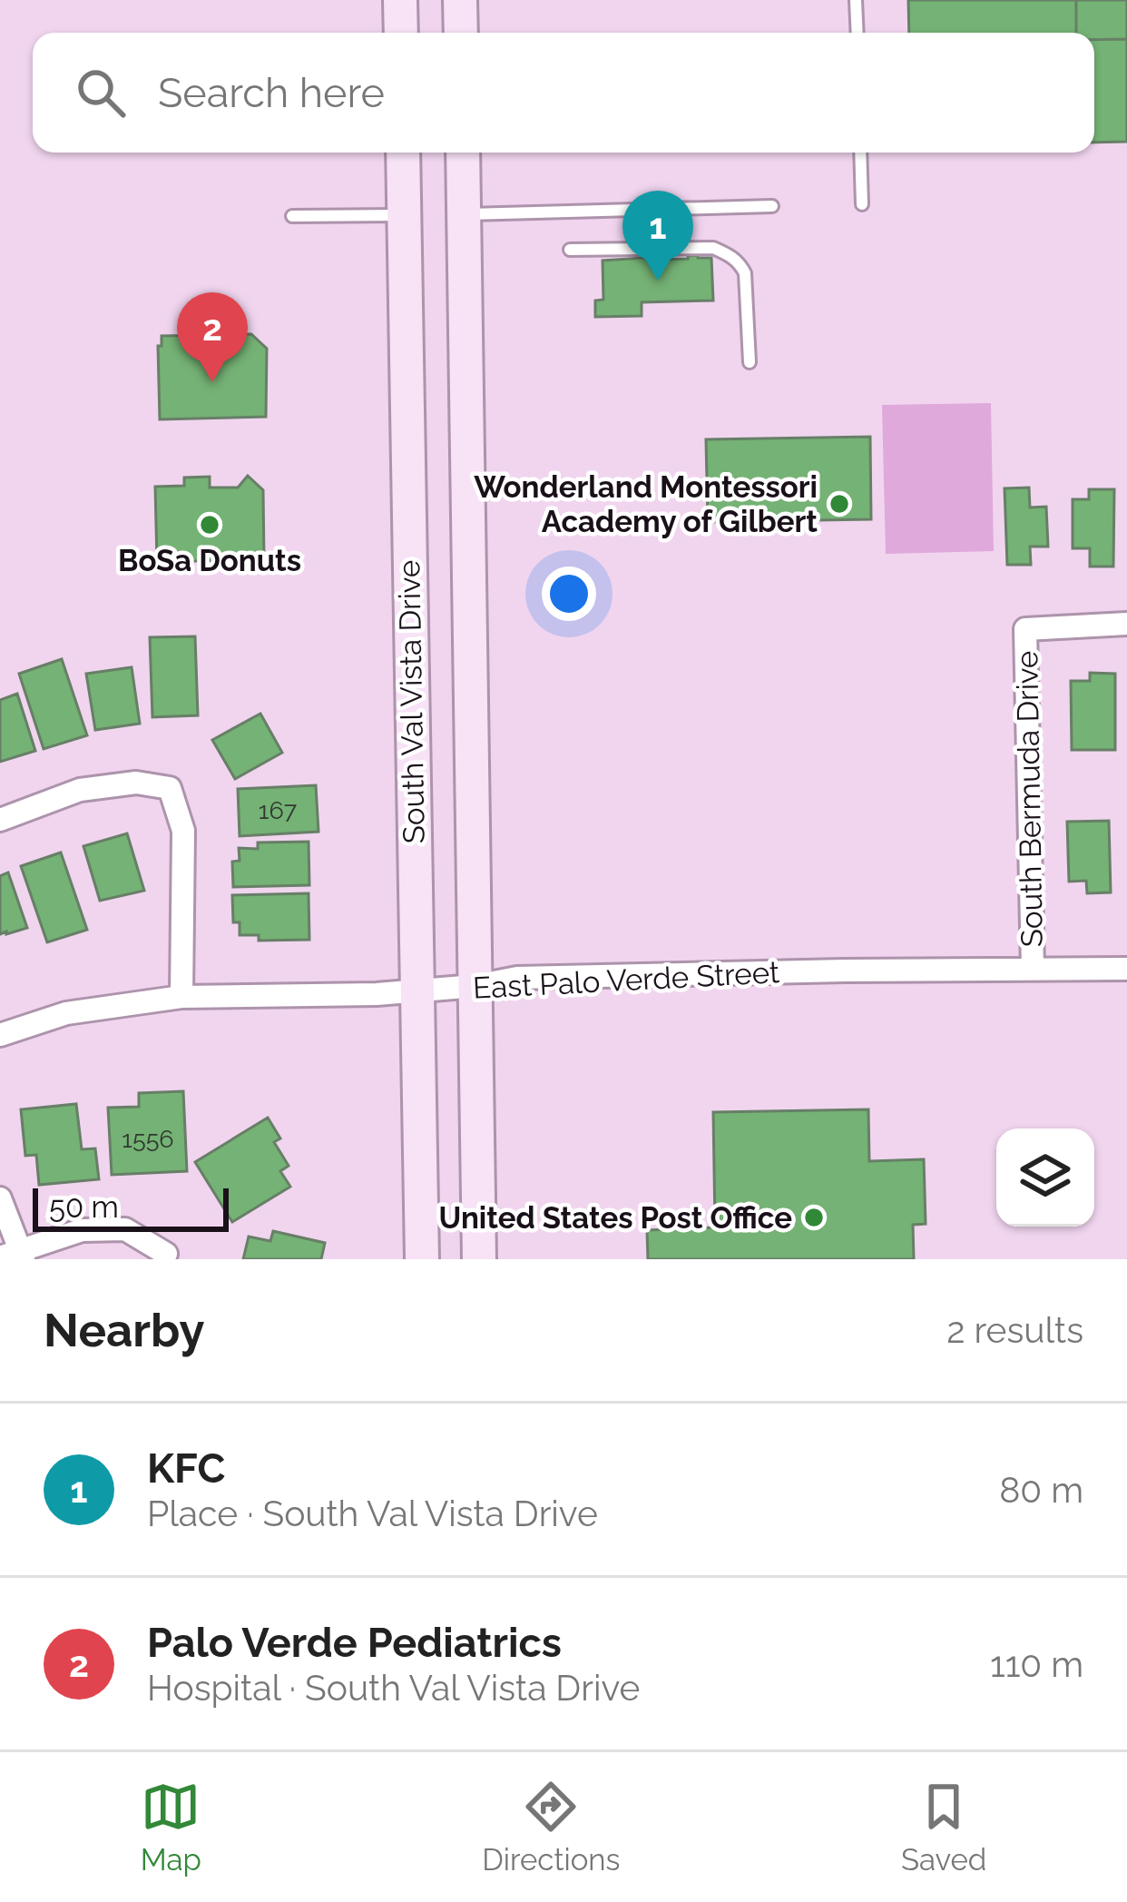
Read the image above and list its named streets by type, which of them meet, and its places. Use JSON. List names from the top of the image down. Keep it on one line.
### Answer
{"streets":{"main road":["South Val Vista Drive"],"street":["South Bermuda Drive","East Palo Verde Street"]},"crossings":[["South Val Vista Drive","East Palo Verde Street"],["South Bermuda Drive","East Palo Verde Street"]],"places":["Wonderland Montessori Academy of Gilbert","BoSa Donuts","United States Post Office"],"house_numbers":["167","1556"],"scale_bar":"50 m","page":{"search":"Search here","pins":["1","2"],"scale":"50 m","heading":["Nearby","2 results"],"list":[{"mark":"1","name":"KFC","note":"Place · South Val Vista Drive","value":"80 m"},{"mark":"2","name":"Palo Verde Pediatrics","note":"Hospital · South Val Vista Drive","value":"110 m"}],"nav":["Map","Directions","Saved"]}}
